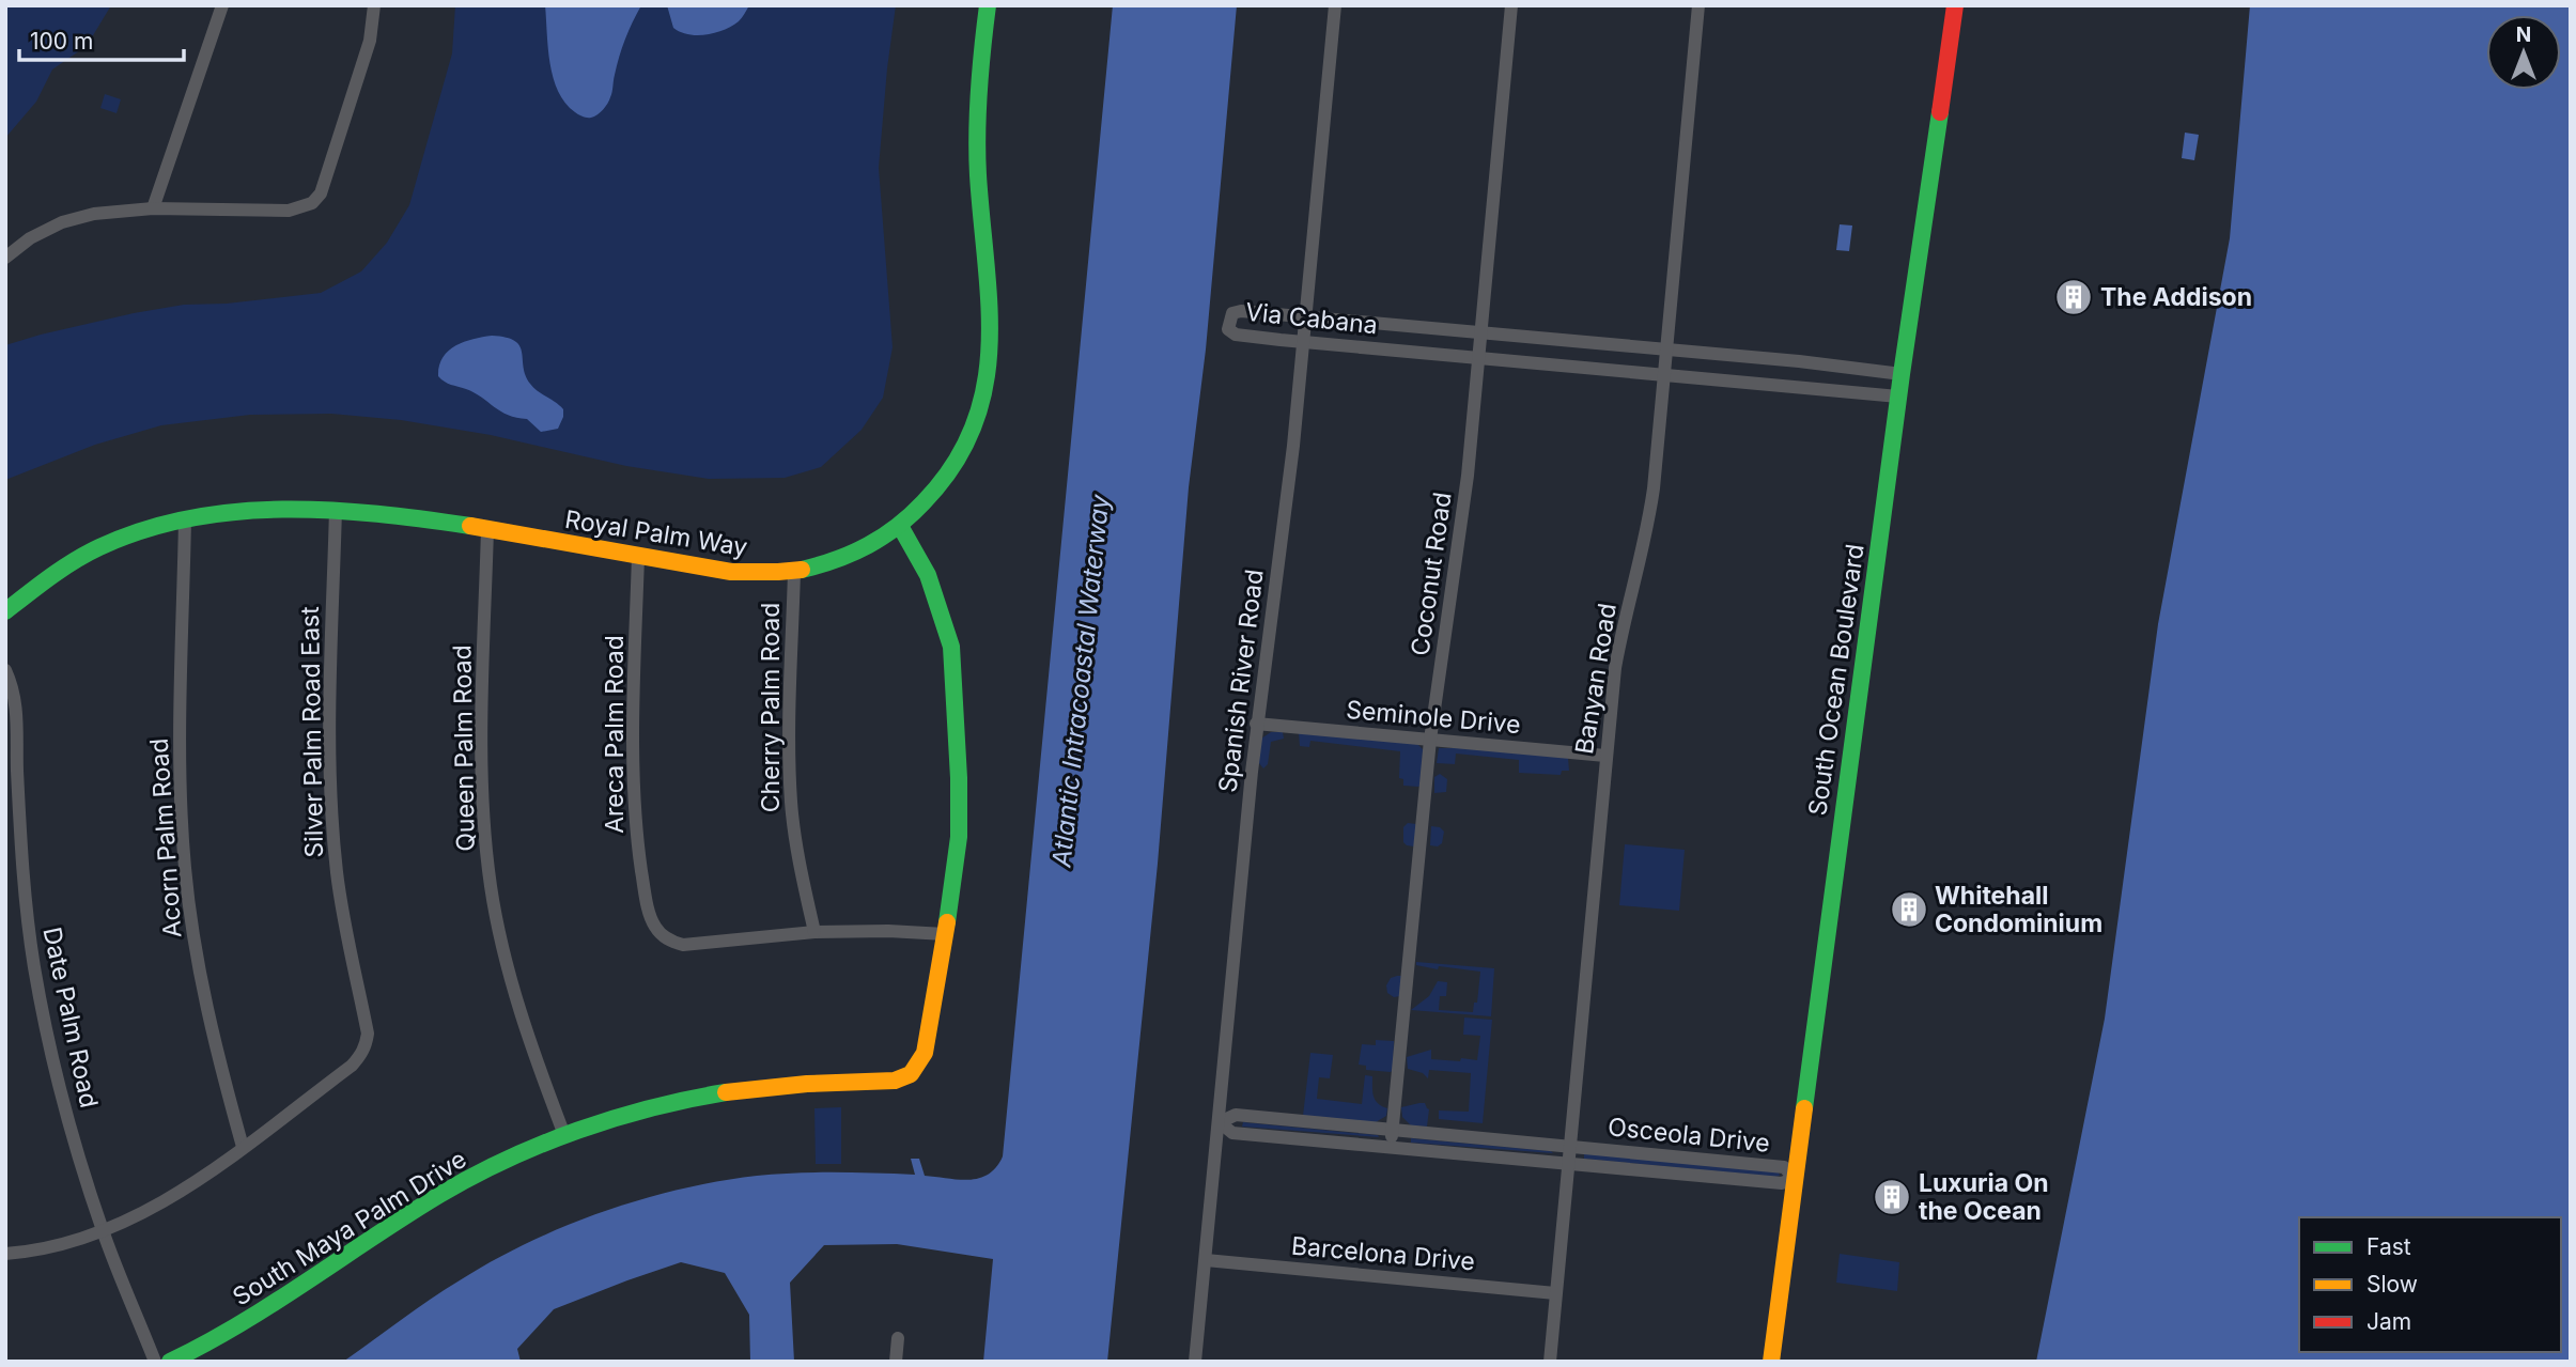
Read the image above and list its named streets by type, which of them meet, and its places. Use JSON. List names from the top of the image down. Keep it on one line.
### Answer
{"streets":{"street":["Via Cabana","Royal Palm Way","Coconut Road","Banyan Road","South Ocean Boulevard","Spanish River Road","Cherry Palm Road","Seminole Drive","Silver Palm Road East","Areca Palm Road","Queen Palm Road","Acorn Palm Road","Date Palm Road","Osceola Drive","South Maya Palm Drive","Barcelona Drive"]},"crossings":[["Via Cabana","Coconut Road"],["Via Cabana","Banyan Road"],["Via Cabana","South Ocean Boulevard"],["Via Cabana","Spanish River Road"],["Royal Palm Way","Cherry Palm Road"],["Royal Palm Way","Silver Palm Road East"],["Royal Palm Way","Areca Palm Road"],["Royal Palm Way","Queen Palm Road"],["Royal Palm Way","Acorn Palm Road"],["Coconut Road","Seminole Drive"],["Coconut Road","Osceola Drive"],["Banyan Road","Seminole Drive"],["Banyan Road","Osceola Drive"],["Banyan Road","Barcelona Drive"],["South Ocean Boulevard","Osceola Drive"],["Spanish River Road","Seminole Drive"],["Spanish River Road","Osceola Drive"],["Spanish River Road","Barcelona Drive"],["Cherry Palm Road","Areca Palm Road"],["Silver Palm Road East","Acorn Palm Road"],["Areca Palm Road","South Maya Palm Drive"],["Queen Palm Road","South Maya Palm Drive"]],"water":["Atlantic Intracoastal Waterway"],"places":{"building":["The Addison","Whitehall Condominium","Luxuria On the Ocean"]},"legend":["Fast","Slow","Jam"],"scale_bar":"100 m","north":"top"}
